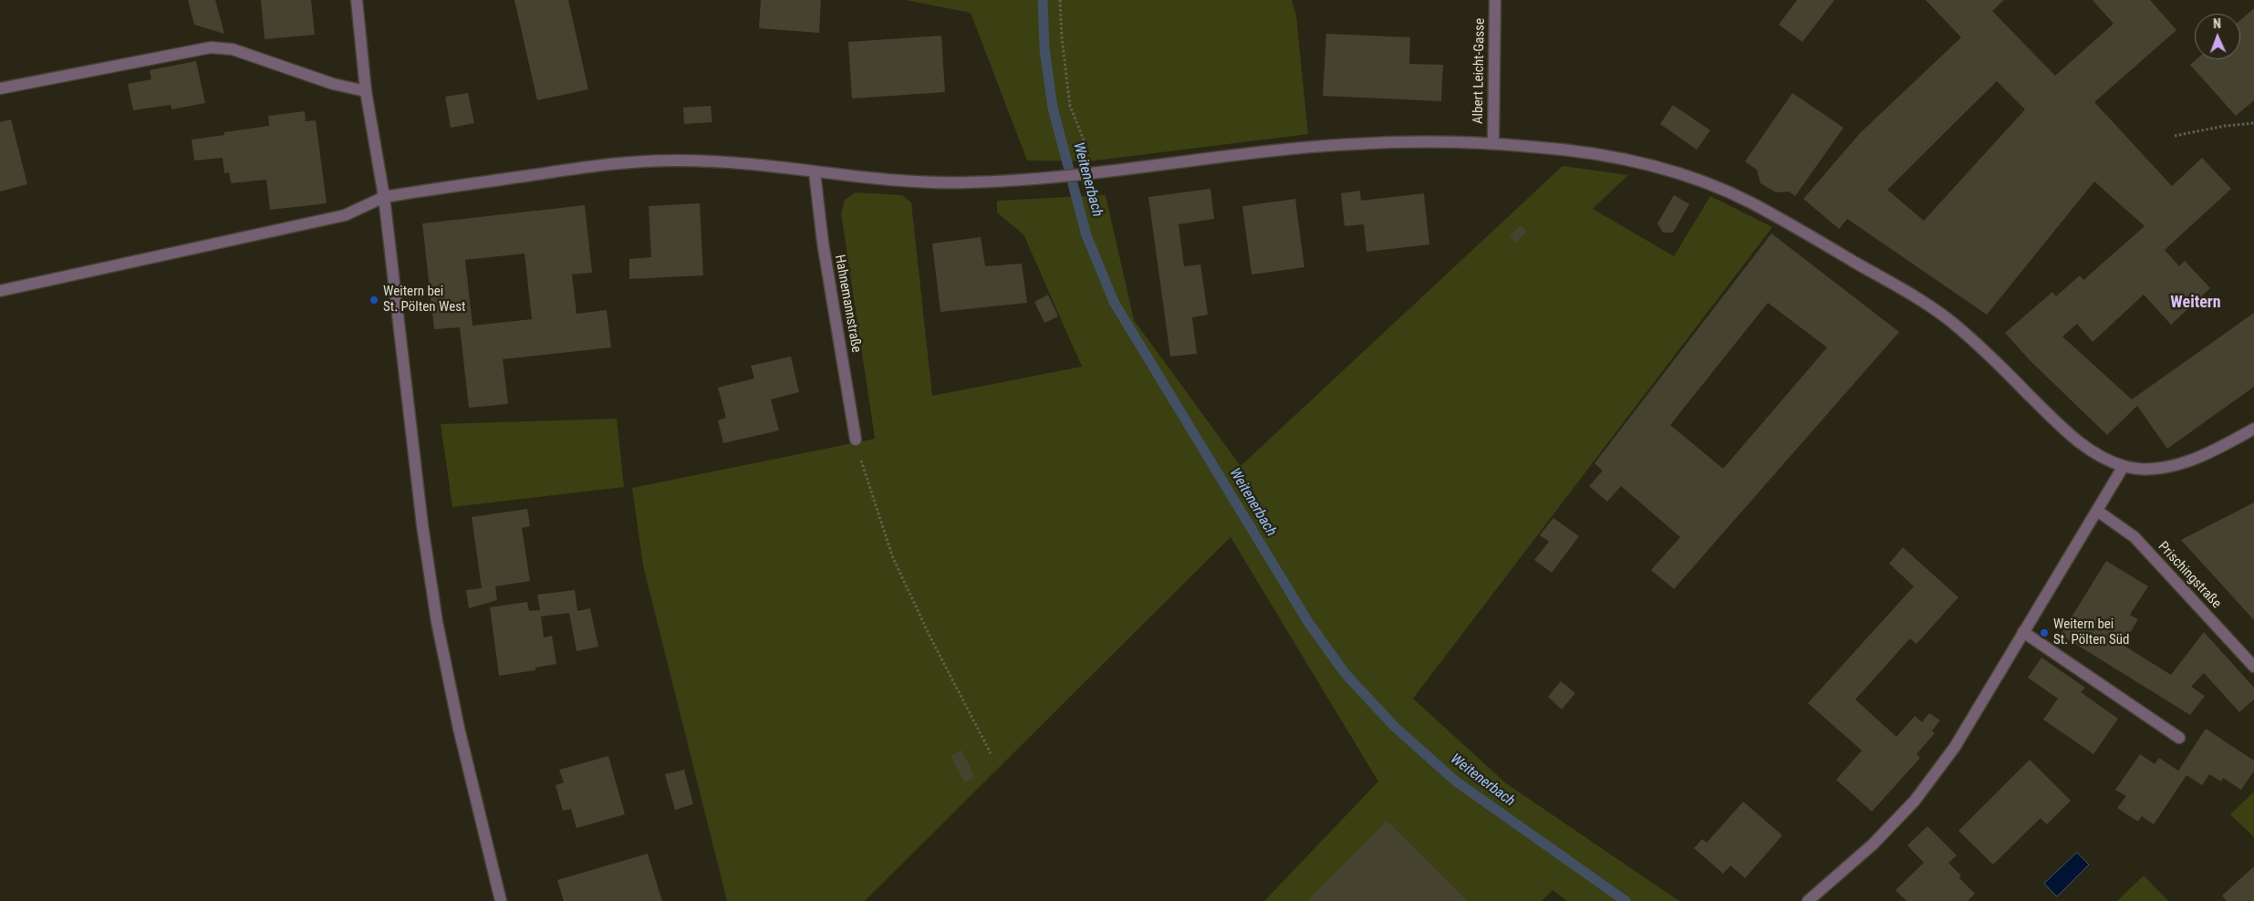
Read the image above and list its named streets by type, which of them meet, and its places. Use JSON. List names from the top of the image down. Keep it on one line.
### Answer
{"streets":{"street":["Albert Leicht-Gasse","Hahnemannstraße","Prischingstraße"]},"districts":["Weitern"],"water":["Weitenerbach"],"places":["Weitern bei St. Pölten West","Weitern bei St. Pölten Süd"],"north":"top"}
